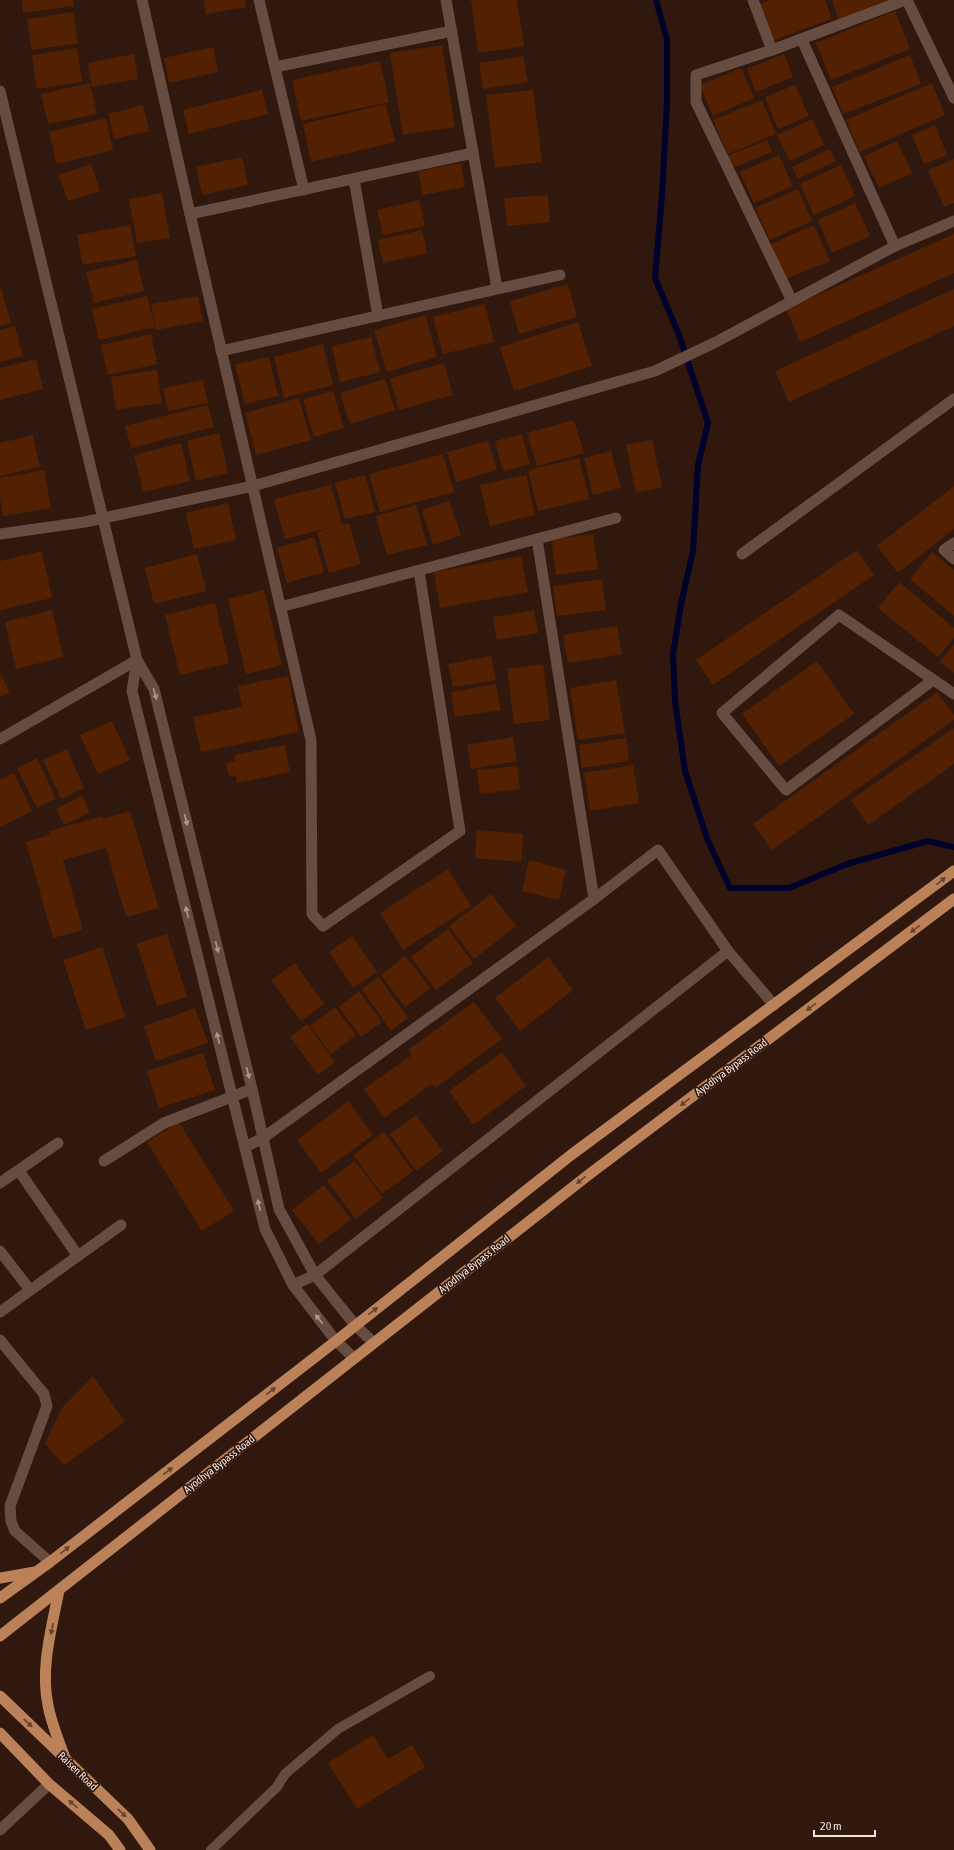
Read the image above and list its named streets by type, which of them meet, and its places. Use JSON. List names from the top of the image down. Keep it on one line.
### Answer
{"streets":{"main road":["Ayodhya Bypass Road","Raisen Road"]},"scale_bar":"20 m"}
